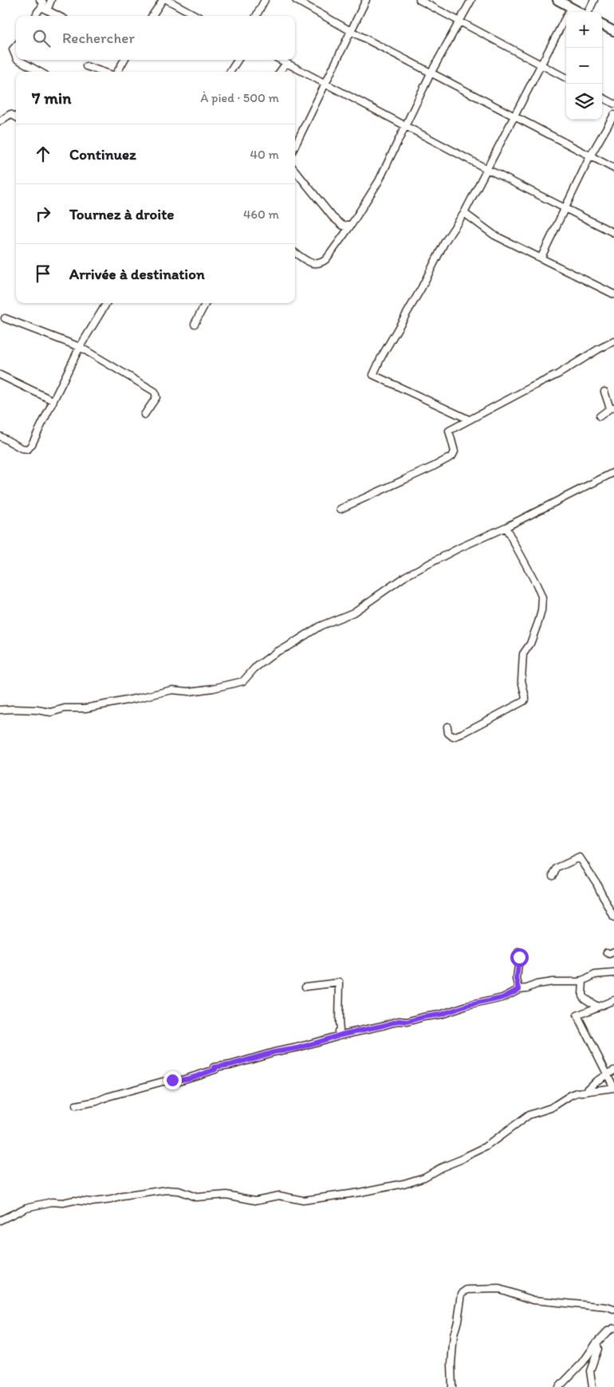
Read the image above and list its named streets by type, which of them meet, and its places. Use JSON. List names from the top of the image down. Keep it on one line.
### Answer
{"page":{"map_buttons":["+","−"],"search":"Rechercher","heading":["7 min","À pied · 500 m"],"list":[["Continuez","40 m"],["Tournez à droite","460 m"],"Arrivée à destination"]}}
